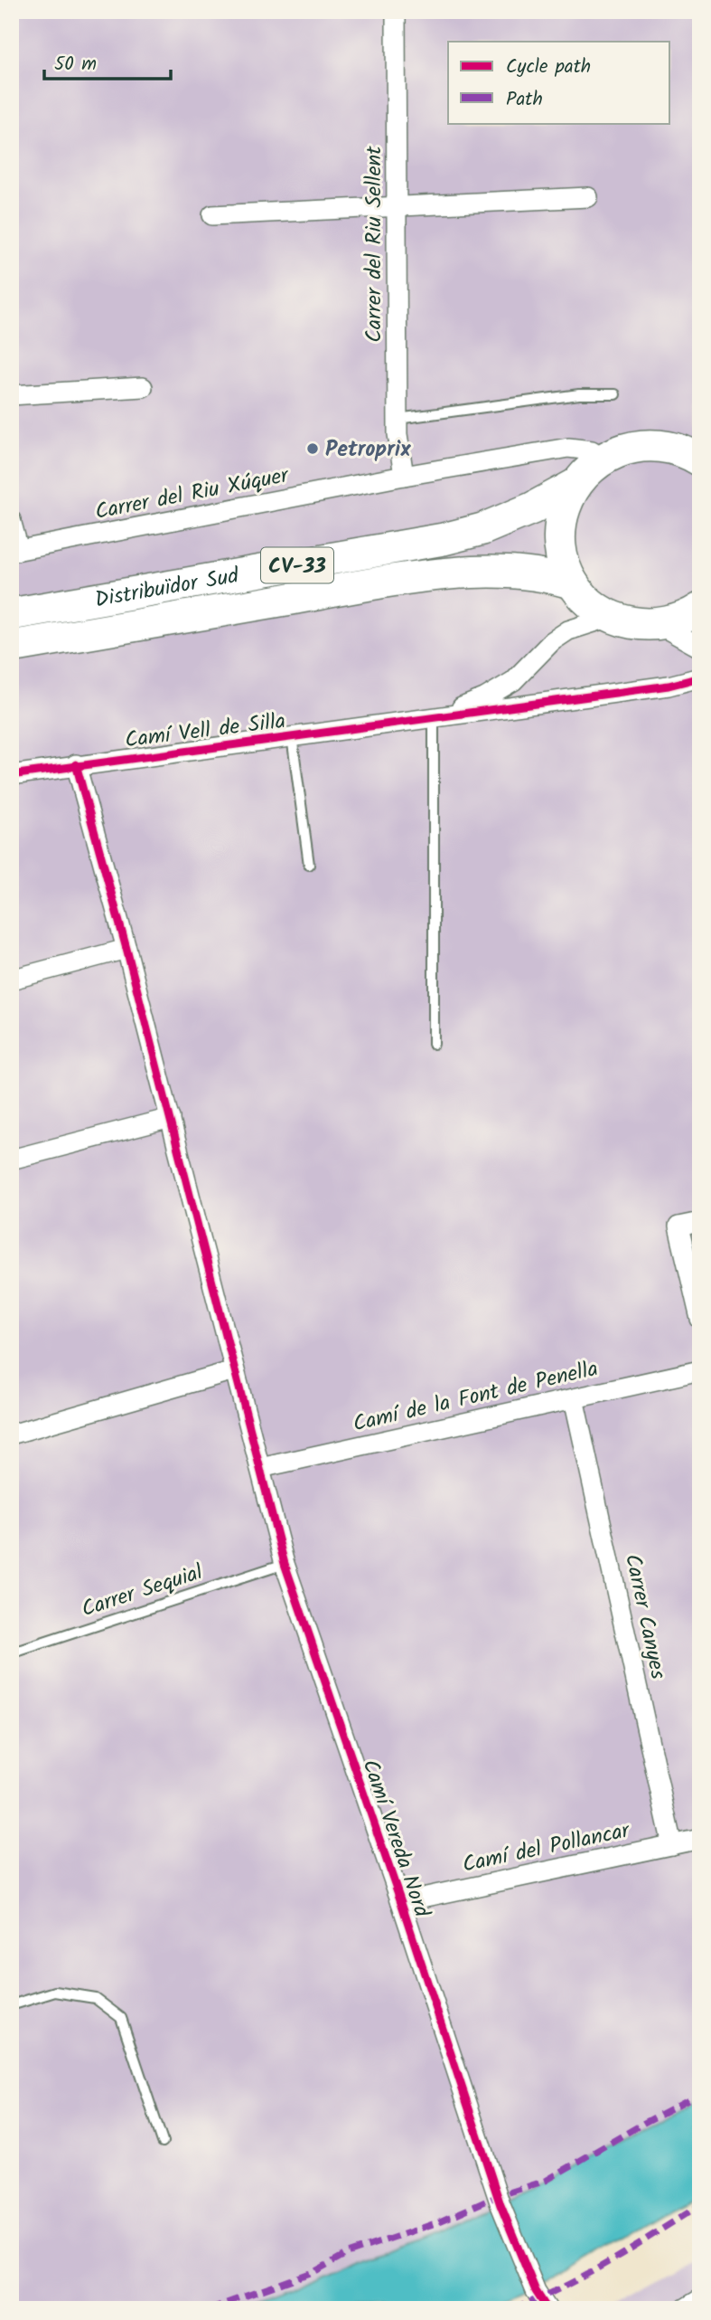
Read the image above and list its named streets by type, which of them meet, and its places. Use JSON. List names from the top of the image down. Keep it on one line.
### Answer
{"streets":{"highway":["CV-33","Distribuïdor Sud"],"street":["Carrer del Riu Sellent","Carrer del Riu Xúquer","Camí Vell de Silla","Camí de la Font de Penella","Carrer Canyes","Camí Vereda Nord","Camí del Pollancar"],"lane":["Carrer Sequial"]},"crossings":[["Carrer del Riu Sellent","Carrer del Riu Xúquer"],["Carrer del Riu Xúquer","CV-33"],["CV-33","Distribuïdor Sud"],["Camí de la Font de Penella","Carrer Canyes"],["Camí de la Font de Penella","Camí Vereda Nord"],["Carrer Sequial","Camí Vereda Nord"],["Carrer Canyes","Camí del Pollancar"],["Camí Vereda Nord","Camí del Pollancar"]],"places":["Petroprix"],"legend":["Cycle path","Path"],"scale_bar":"50 m"}
